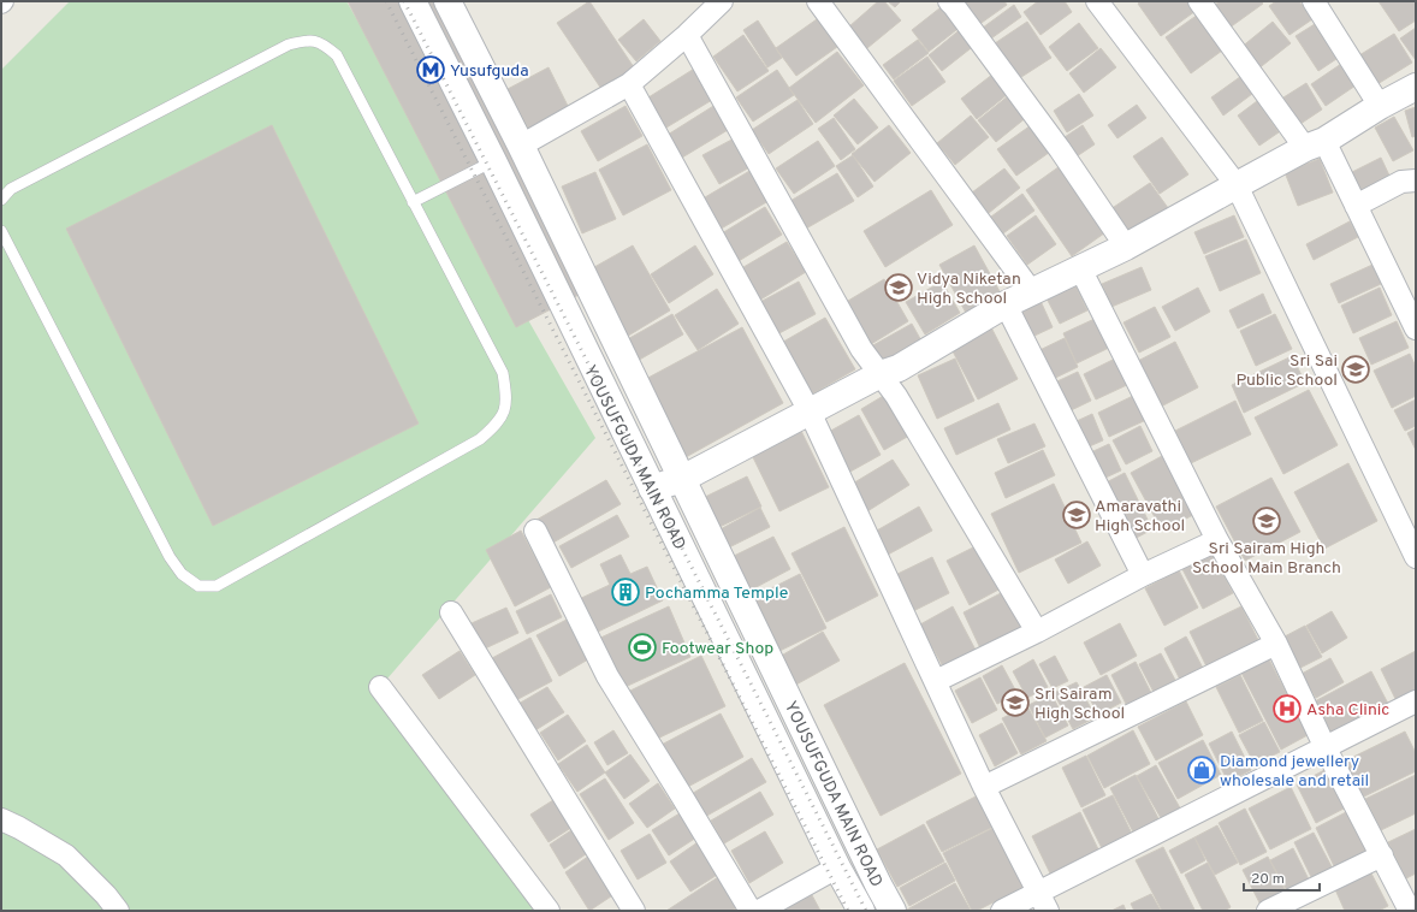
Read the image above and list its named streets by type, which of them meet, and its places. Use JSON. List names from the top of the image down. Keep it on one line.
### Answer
{"streets":{"main road":["YOUSUFGUDA MAIN ROAD"]},"places":{"metro station":["Yusufguda"],"school or university":["Vidya Niketan High School","Sri Sai Public School","Amaravathi High School","Sri Sairam High School Main Branch","Sri Sairam High School"],"building":["Pochamma Temple"],"sports":["Footwear Shop"],"hospital":["Asha Clinic"],"shop":["Diamond jewellery wholesale and retail"]},"scale_bar":"20 m"}
